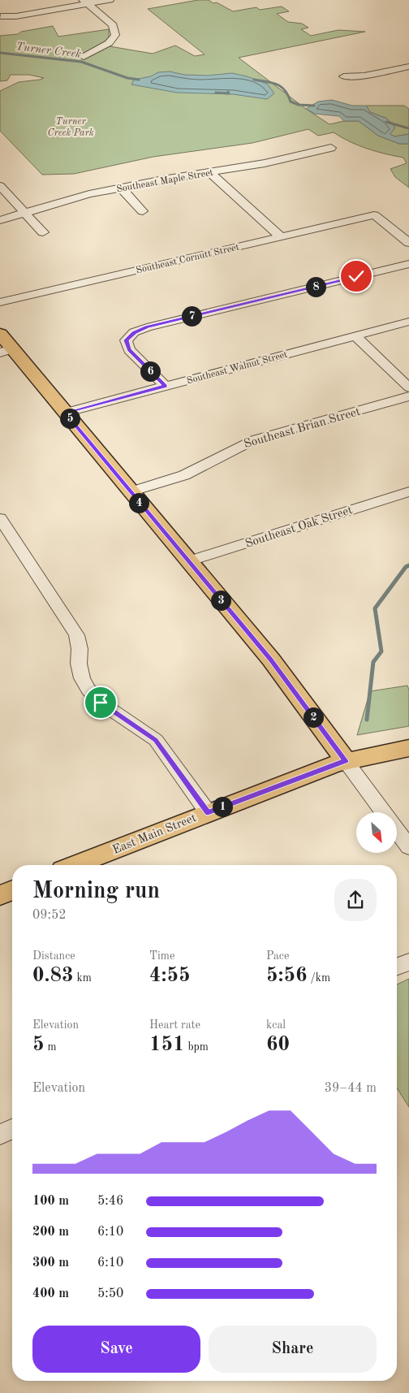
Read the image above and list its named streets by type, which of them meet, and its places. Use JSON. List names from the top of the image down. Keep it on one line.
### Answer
{"streets":{"main road":["East Main Street"],"street":["Southeast Maple Street","Southeast Cornutt Street","Southeast Walnut Street","Southeast Brian Street","Southeast Oak Street"]},"water":["Turner Creek"],"parks":["Turner Creek Park"],"north":"bottom right","page":{"pins":["8","7","6","5","4","3","2","1"],"heading":["Morning run","09:52"],"stats":[["Distance","0.83 km"],["Time","4:55"],["Pace","5:56 /km"],["Elevation","5 m"],["Heart rate","151 bpm"],["kcal","60"]],"chart":["Elevation","39–44 m"],"list":[{"name":"100 m","note":"5:46"},{"name":"200 m","note":"6:10"},{"name":"300 m","note":"6:10"},{"name":"400 m","note":"5:50"}],"buttons":["Save","Share"]}}
